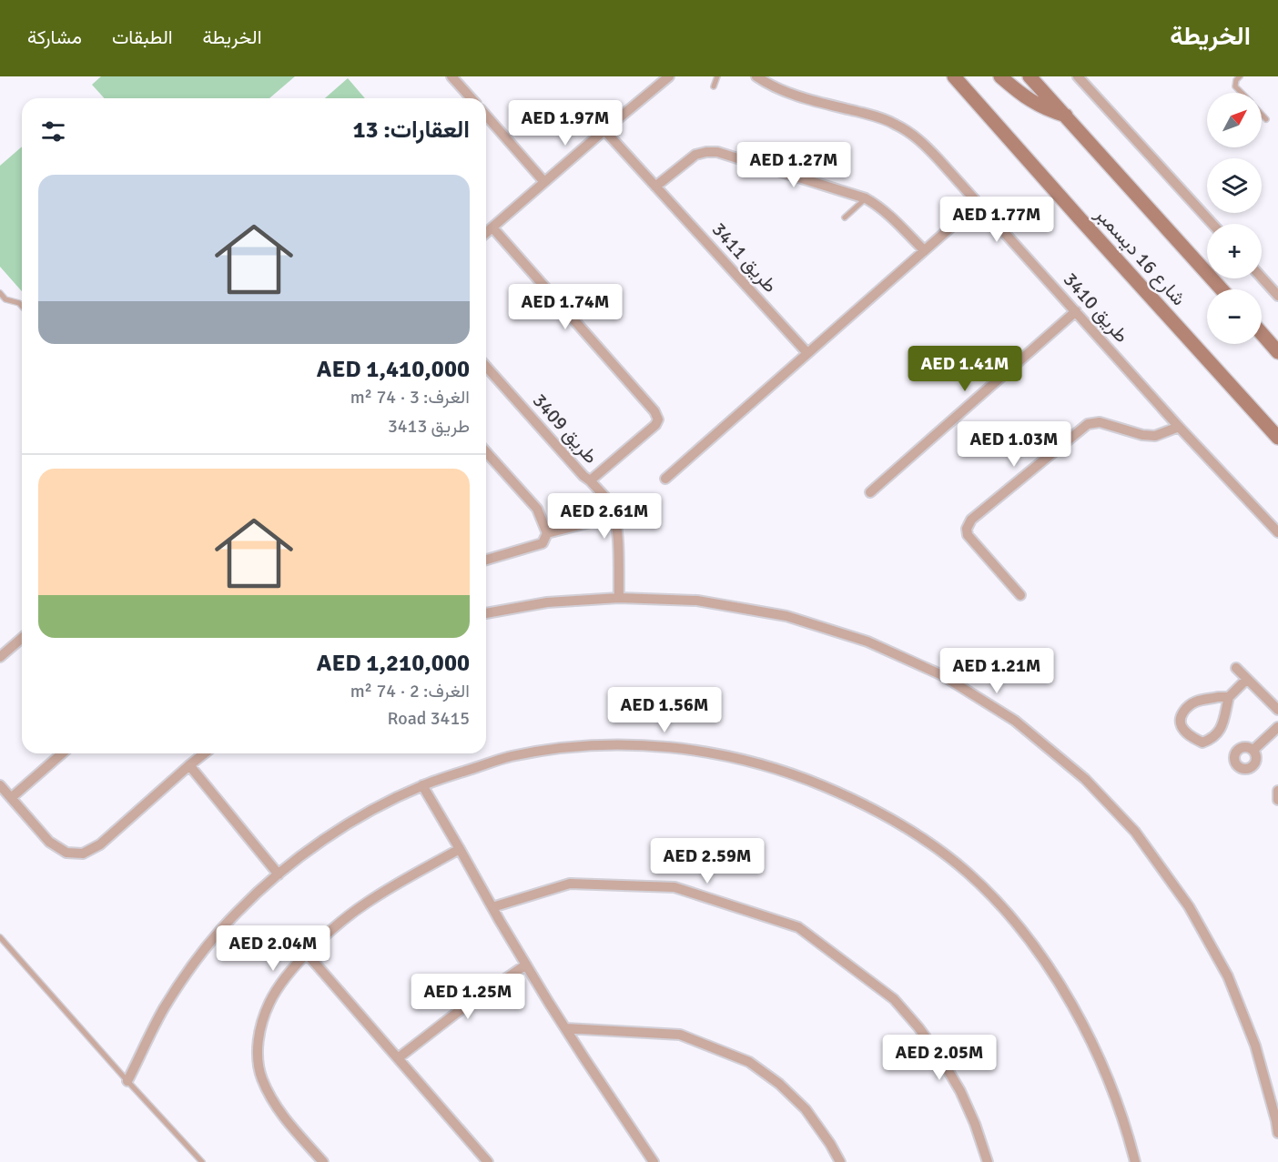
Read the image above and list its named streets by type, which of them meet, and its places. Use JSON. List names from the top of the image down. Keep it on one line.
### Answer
{"streets":{"main road":["شارع 16 ديسمبر"],"street":["طريق 3411","طريق 3410","طريق 3409"]},"north":"top right","page":{"header":"الخريطة","nav":["الخريطة","الطبقات","مشاركة"],"map_buttons":["+","−"],"heading":"العقارات: 13","price":["AED 1.97M","AED 1.27M","AED 1.77M","AED 1.74M","AED 1.41M","AED 1.03M","AED 2.61M","AED 1.21M","AED 1.56M","AED 2.59M","AED 2.04M","AED 1.25M","AED 2.05M"],"list":[{"name":"AED 1,410,000","note":"الغرف: 3 · 74 m² · طريق 3413"},{"name":"AED 1,210,000","note":"الغرف: 2 · 74 m² · Road 3415"}]}}
